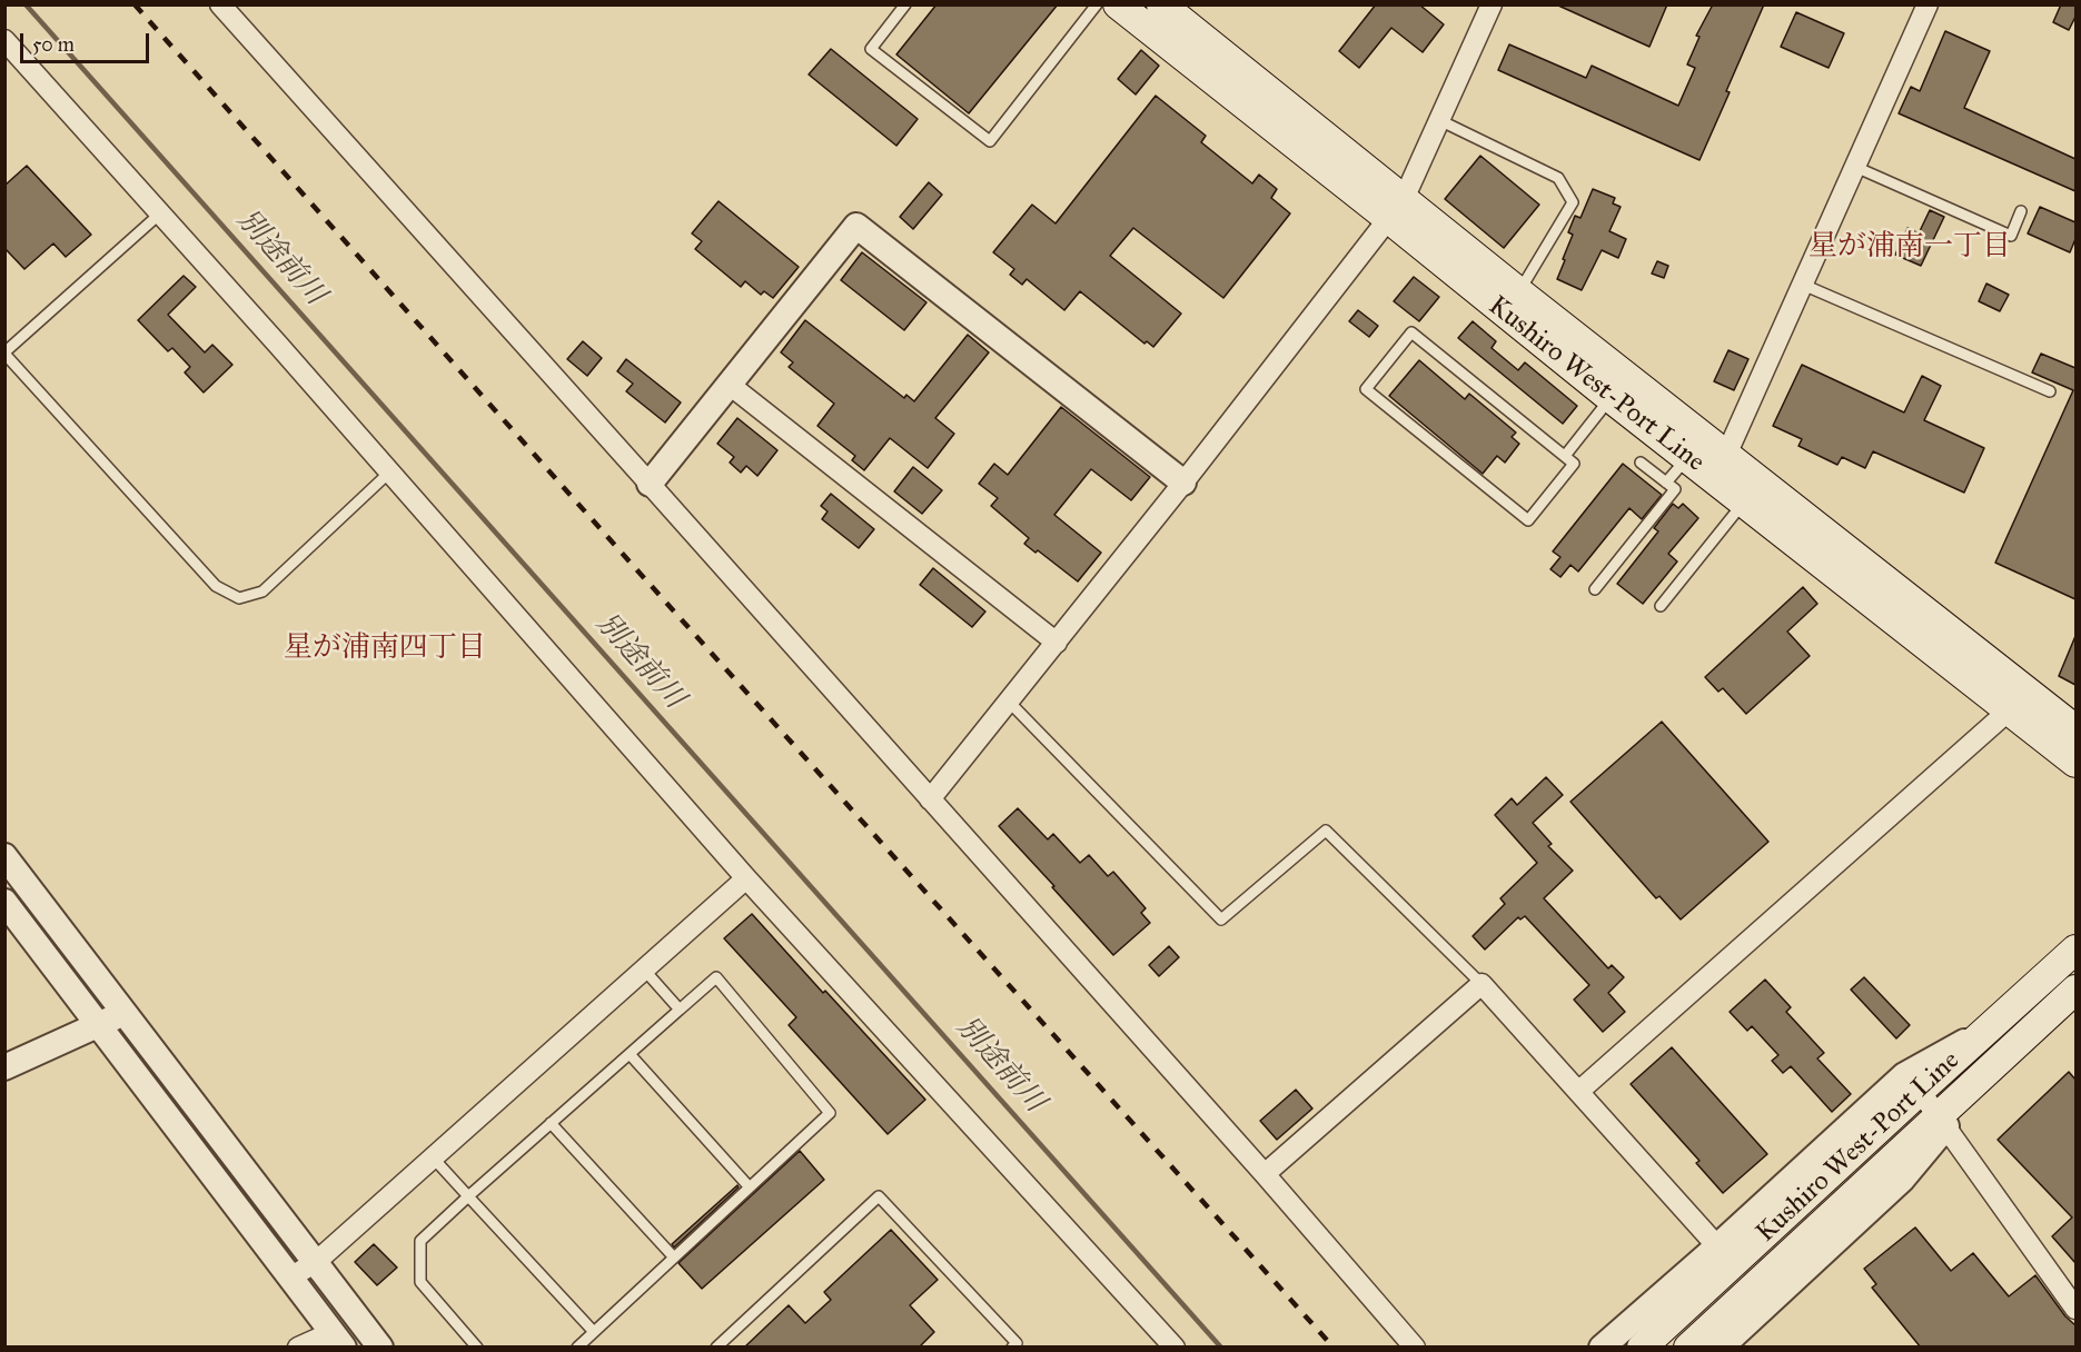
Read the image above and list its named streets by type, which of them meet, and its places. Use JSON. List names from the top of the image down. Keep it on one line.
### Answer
{"streets":{"main road":["Kushiro West-Port Line"]},"districts":["星が浦南一丁目","星が浦南四丁目"],"water":["別途前川"],"scale_bar":"50 m"}
